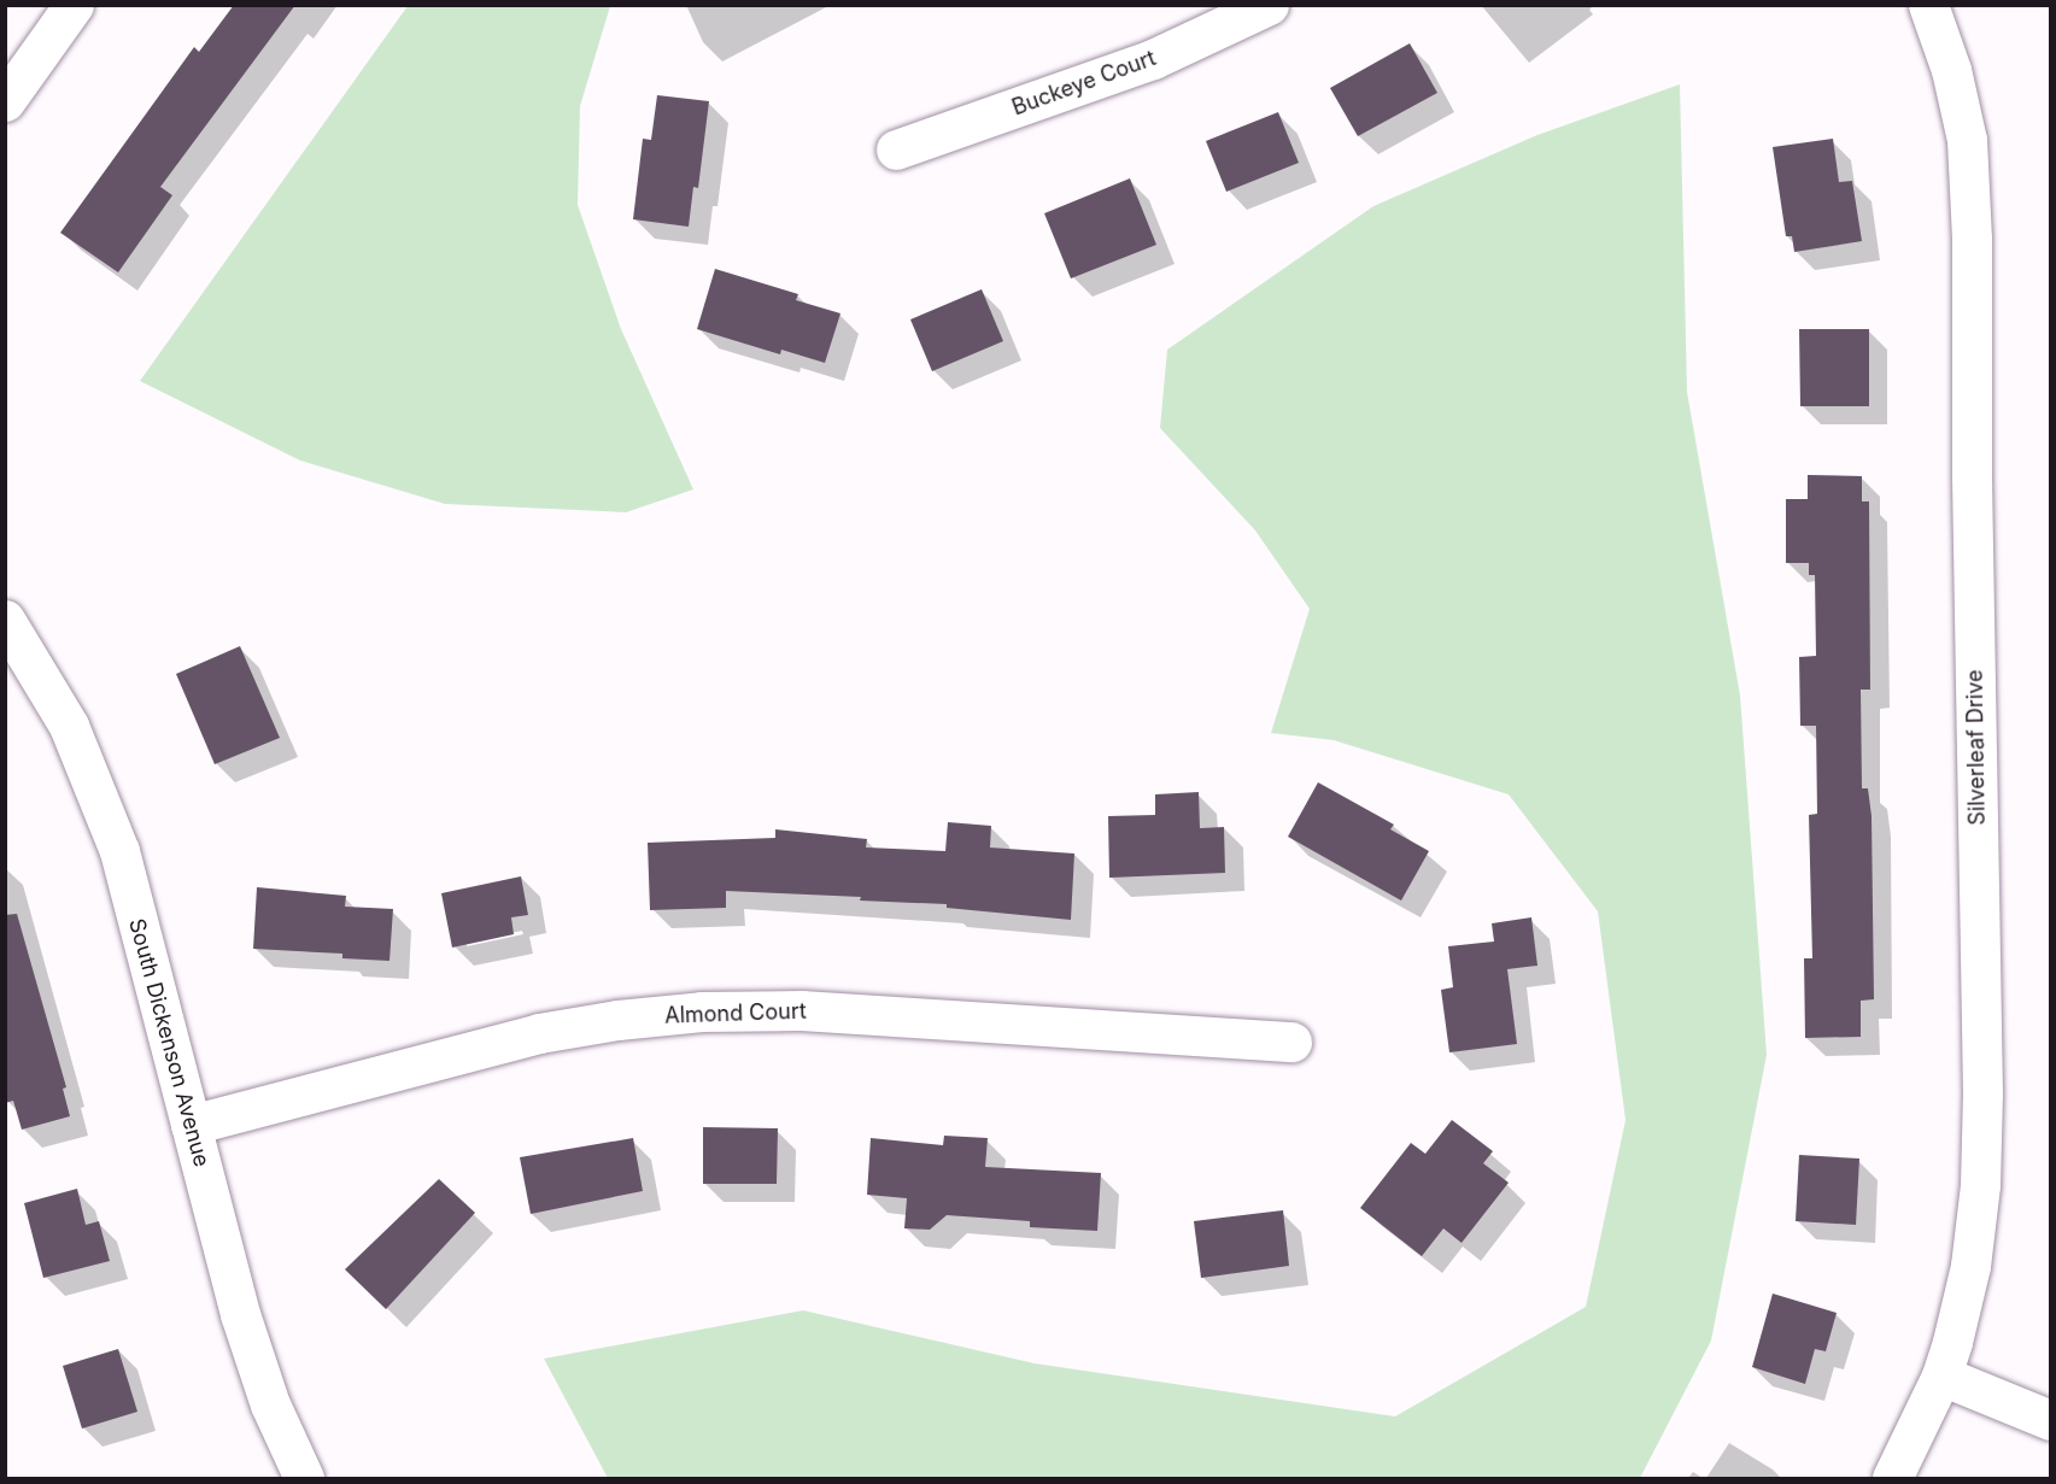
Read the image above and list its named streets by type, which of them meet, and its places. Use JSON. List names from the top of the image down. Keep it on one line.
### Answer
{"streets":{"street":["Buckeye Court","Silverleaf Drive","Almond Court","South Dickenson Avenue"]},"crossings":[["Almond Court","South Dickenson Avenue"]]}
